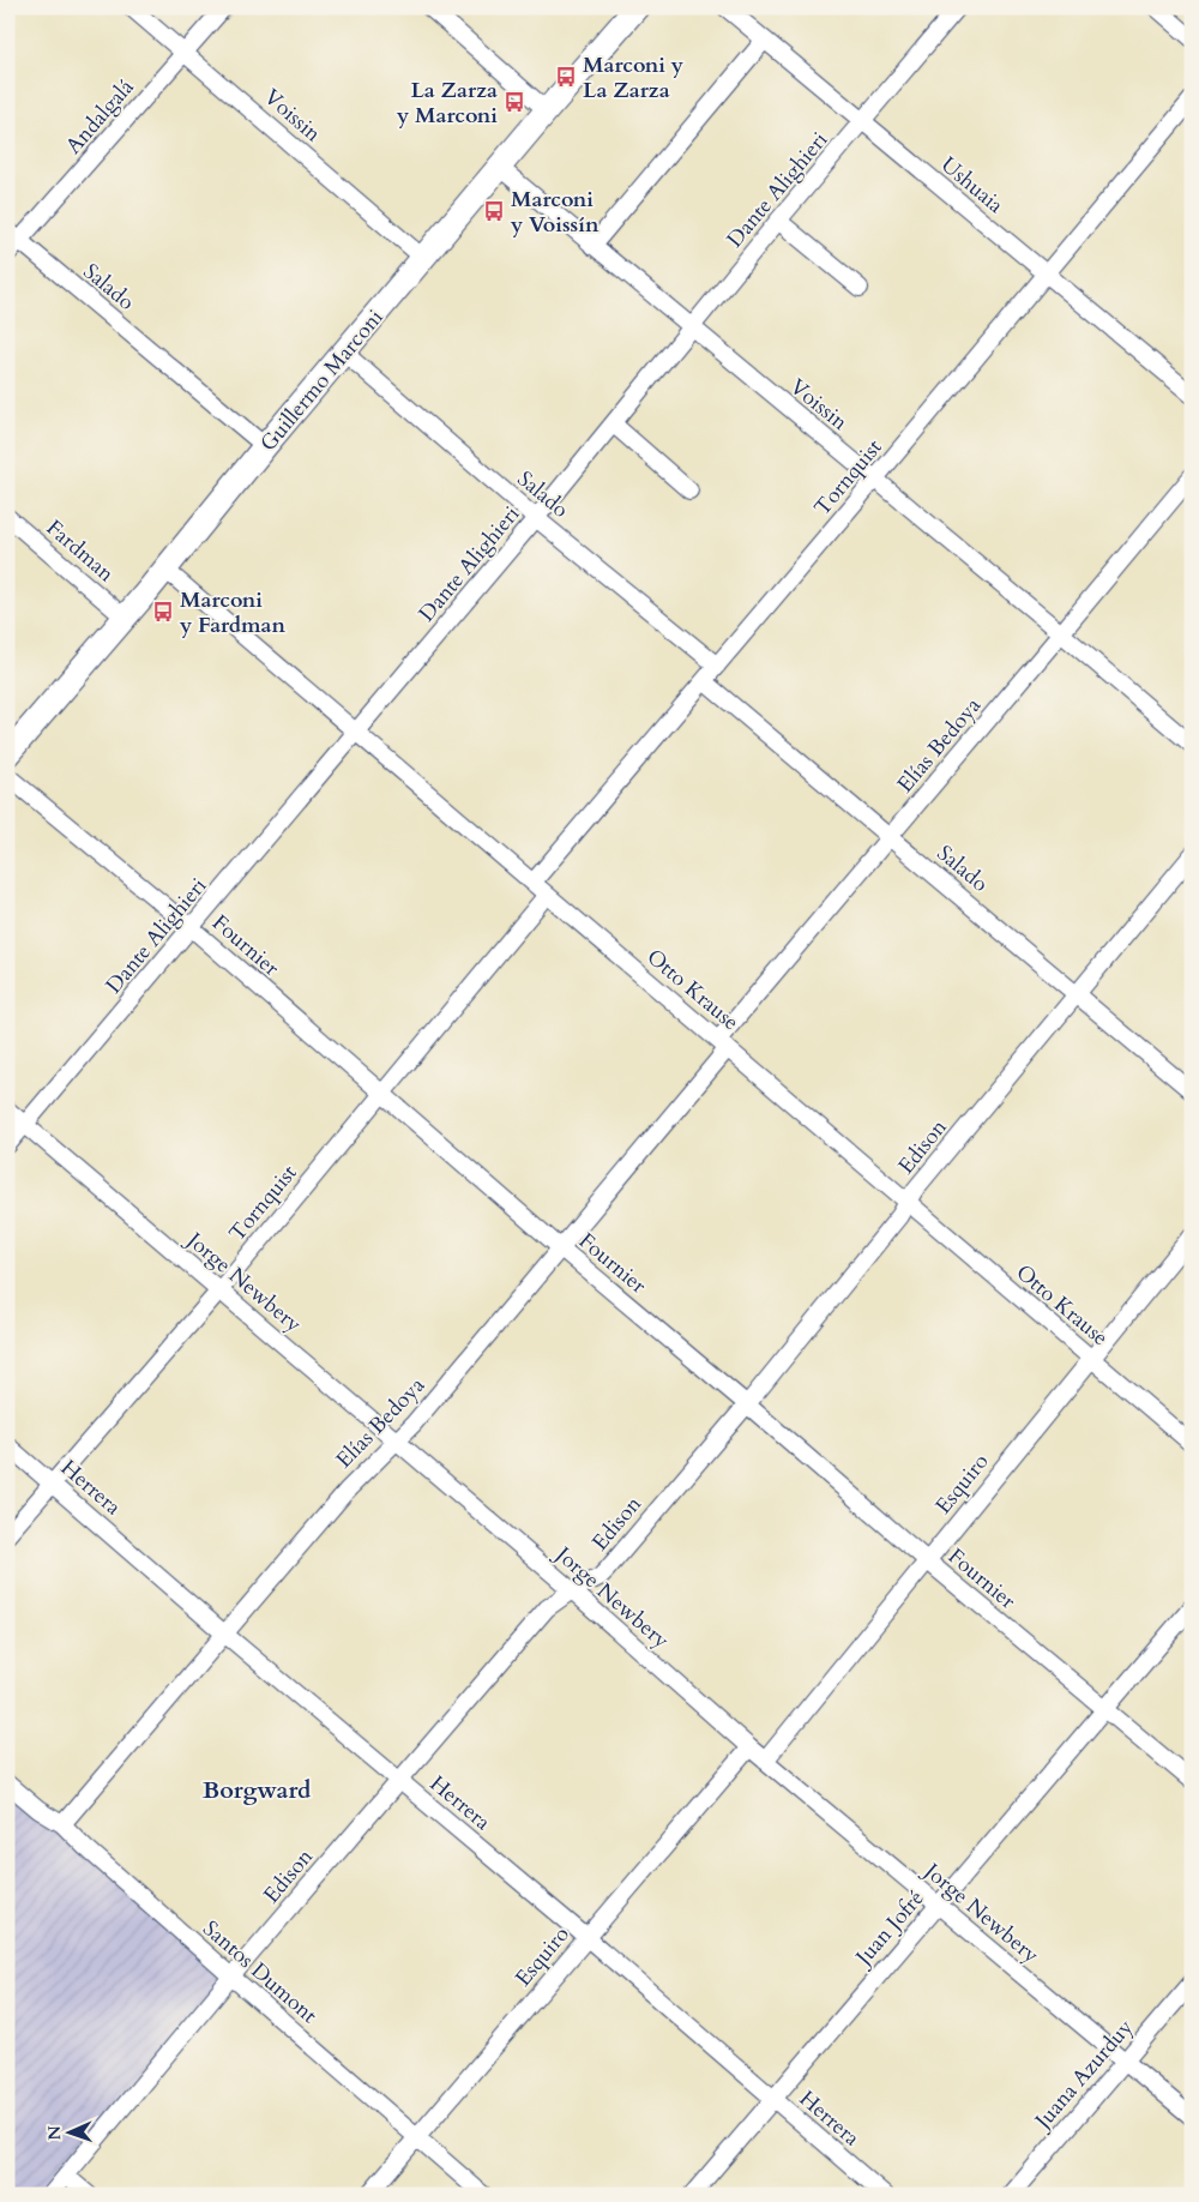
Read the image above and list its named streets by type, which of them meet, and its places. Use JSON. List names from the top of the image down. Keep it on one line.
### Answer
{"streets":{"street":["Voissin","Andalgalá","Ushuaia","Dante Alighieri","Salado","Guillermo Marconi","Tornquist","Fardman","Elías Bedoya","Fournier","Otto Krause","Edison","Jorge Newbery","Esquiro","Herrera","Juan Jofré","Santos Dumont","Juana Azurduy"]},"crossings":[["Voissin","Andalgalá"],["Voissin","Dante Alighieri"],["Voissin","Guillermo Marconi"],["Voissin","Tornquist"],["Voissin","Elías Bedoya"],["Andalgalá","Salado"],["Ushuaia","Dante Alighieri"],["Ushuaia","Tornquist"],["Dante Alighieri","Salado"],["Dante Alighieri","Fournier"],["Dante Alighieri","Otto Krause"],["Dante Alighieri","Jorge Newbery"],["Salado","Guillermo Marconi"],["Salado","Tornquist"],["Salado","Elías Bedoya"],["Salado","Edison"],["Guillermo Marconi","Fardman"],["Guillermo Marconi","Otto Krause"],["Tornquist","Fournier"],["Tornquist","Otto Krause"],["Tornquist","Jorge Newbery"],["Tornquist","Herrera"],["Elías Bedoya","Fournier"],["Elías Bedoya","Otto Krause"],["Elías Bedoya","Jorge Newbery"],["Elías Bedoya","Herrera"],["Elías Bedoya","Santos Dumont"],["Fournier","Edison"],["Fournier","Esquiro"],["Fournier","Juan Jofré"],["Otto Krause","Edison"],["Otto Krause","Esquiro"],["Edison","Jorge Newbery"],["Edison","Herrera"],["Edison","Santos Dumont"],["Jorge Newbery","Esquiro"],["Jorge Newbery","Juan Jofré"],["Jorge Newbery","Juana Azurduy"],["Esquiro","Herrera"],["Esquiro","Santos Dumont"],["Herrera","Juan Jofré"]],"districts":["Borgward"],"places":{"bus stop":["Marconi y La Zarza","La Zarza y Marconi","Marconi y Voissín","Marconi y Fardman"]},"north":"left"}
